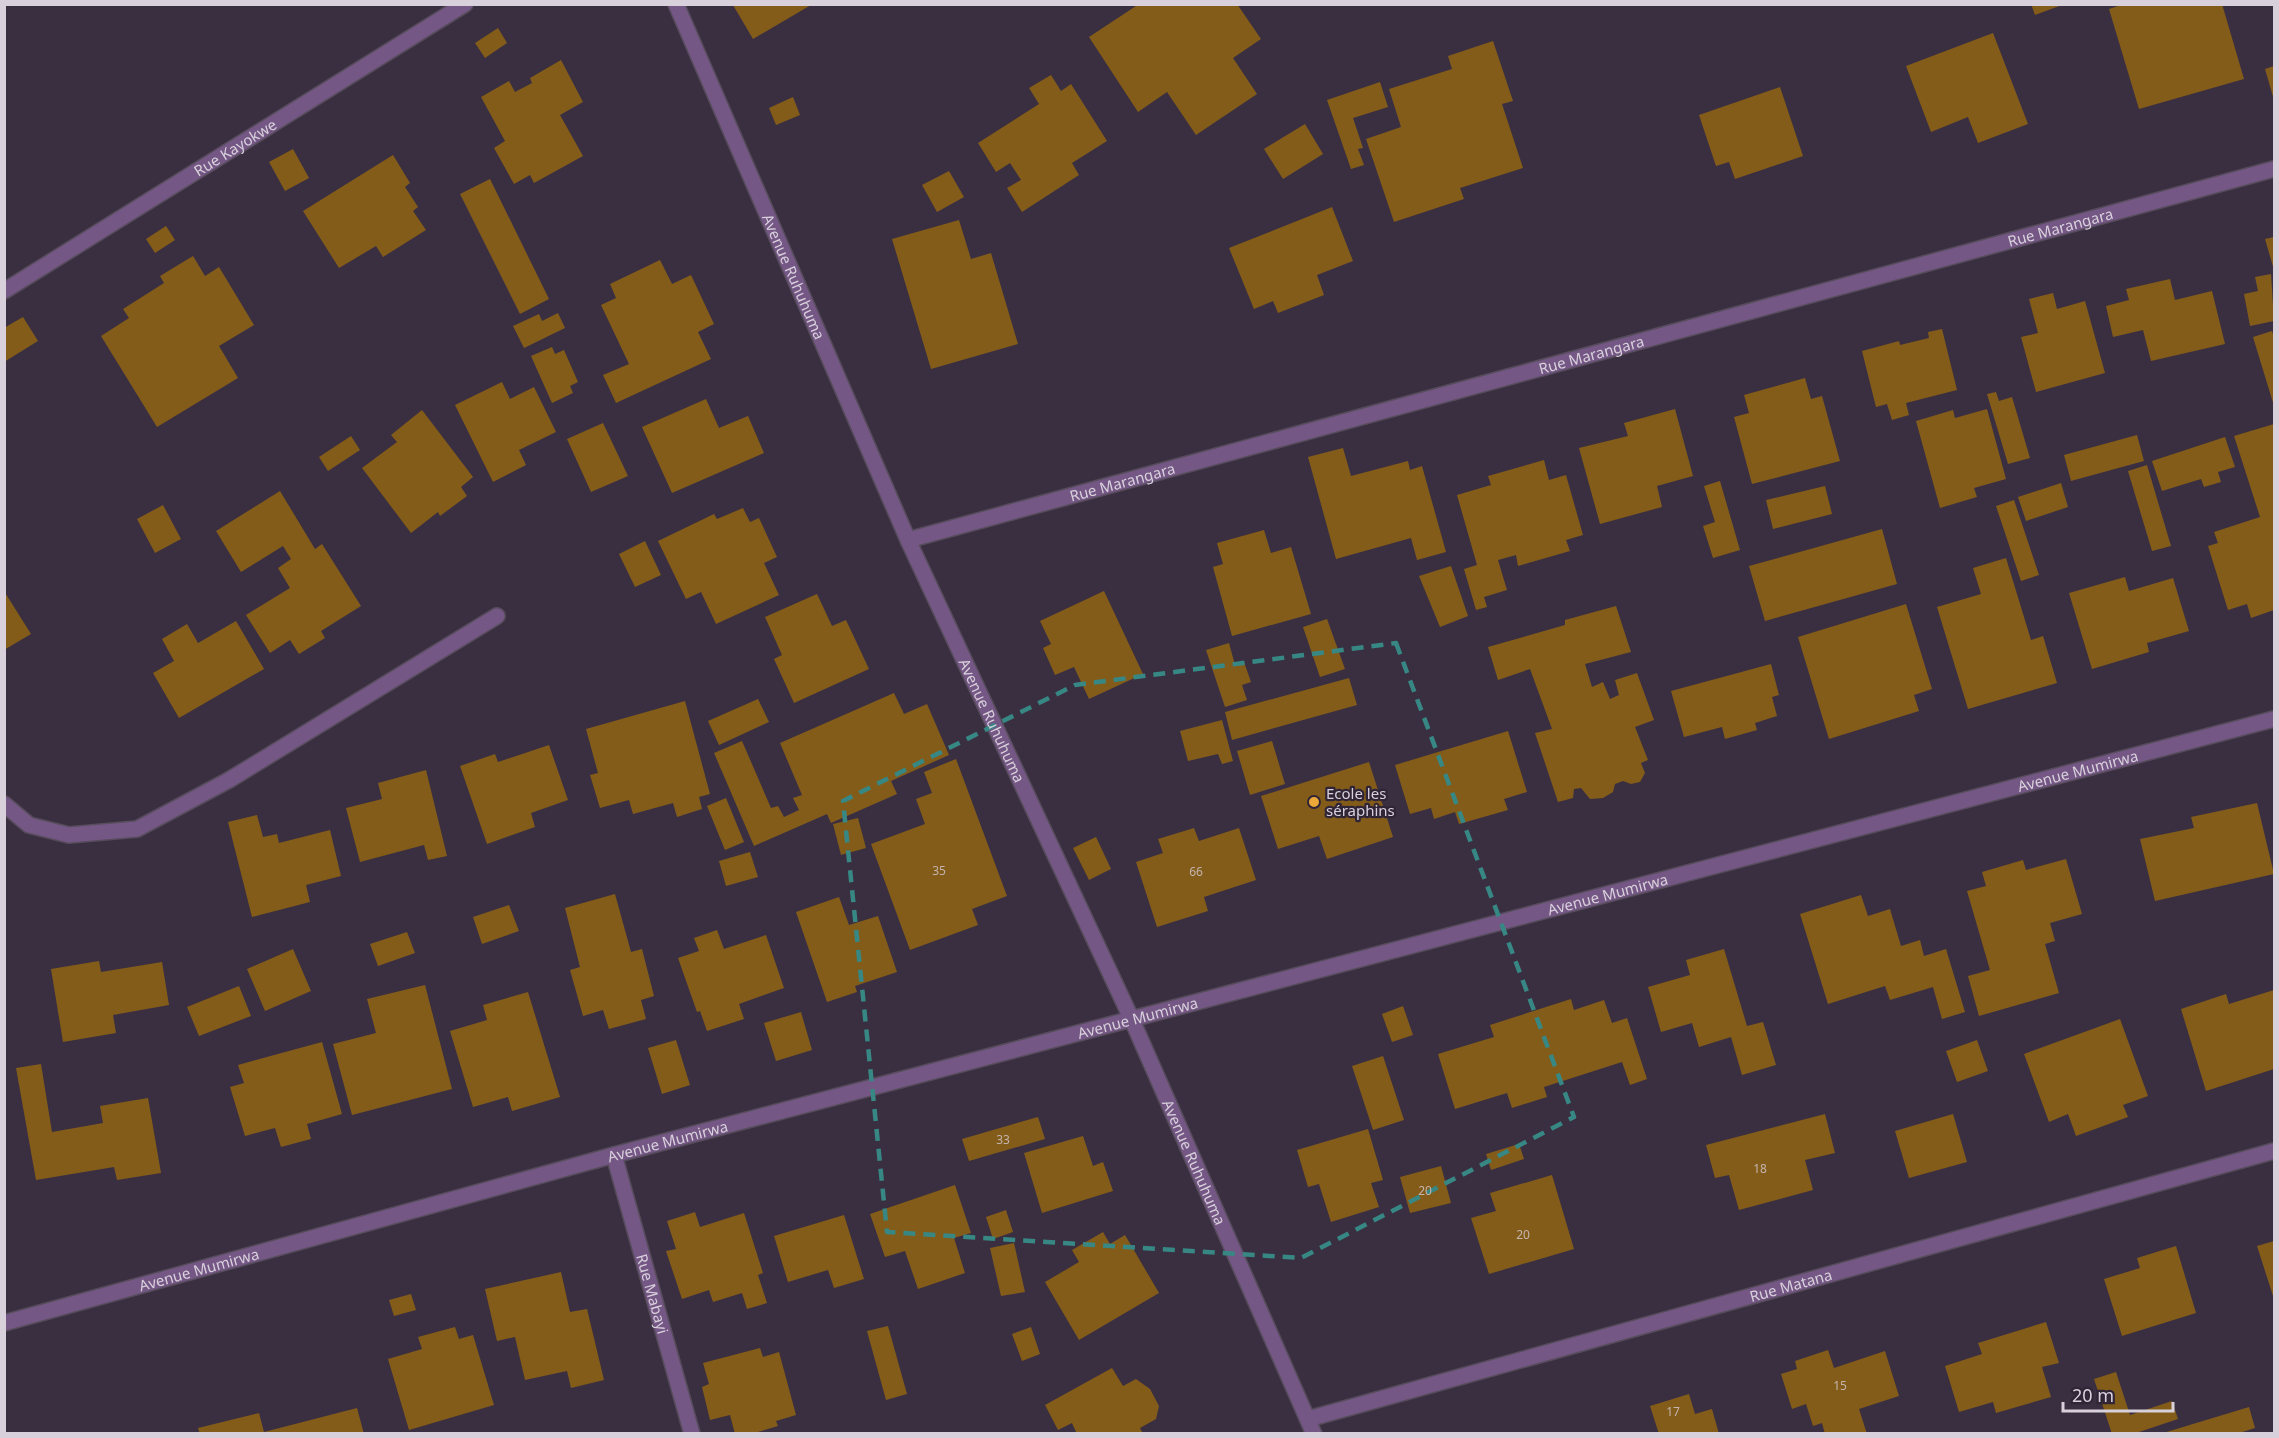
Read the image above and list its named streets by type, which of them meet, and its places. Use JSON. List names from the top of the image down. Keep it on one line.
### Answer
{"streets":{"street":["Rue Kayokwe","Rue Marangara","Avenue Ruhuhuma","Avenue Mumirwa","Rue Matana","Rue Mabayi"]},"crossings":[["Rue Marangara","Avenue Ruhuhuma"],["Avenue Ruhuhuma","Avenue Mumirwa"],["Avenue Ruhuhuma","Rue Matana"],["Avenue Mumirwa","Rue Mabayi"]],"places":["Ecole les séraphins"],"house_numbers":["35","66","33","18","20","20","15","17"],"scale_bar":"20 m"}
